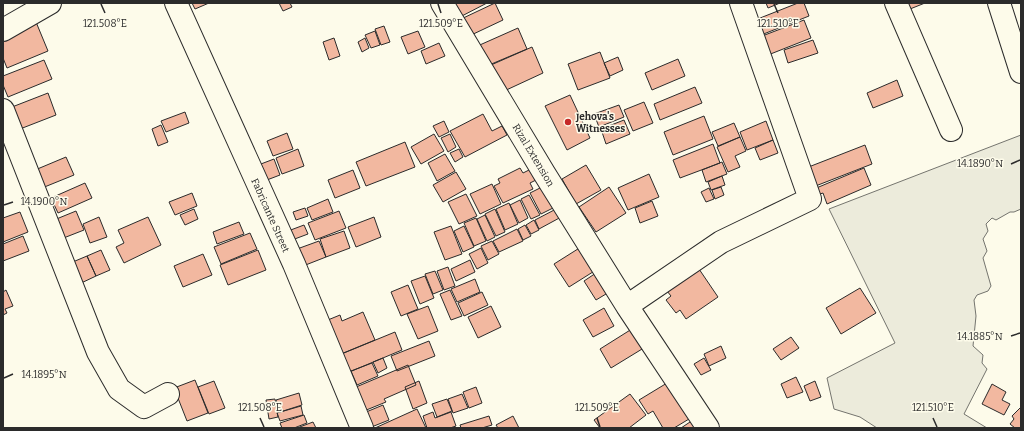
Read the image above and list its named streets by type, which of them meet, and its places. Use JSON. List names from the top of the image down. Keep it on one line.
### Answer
{"streets":{"street":["Rizal Extension","Fabricante Street"]},"places":["Jehova's Witnesses"],"coordinates":["121.508°E","121.509°E","121.510°E","14.1890°N","14.1900°N","14.1885°N","14.1895°N"]}
